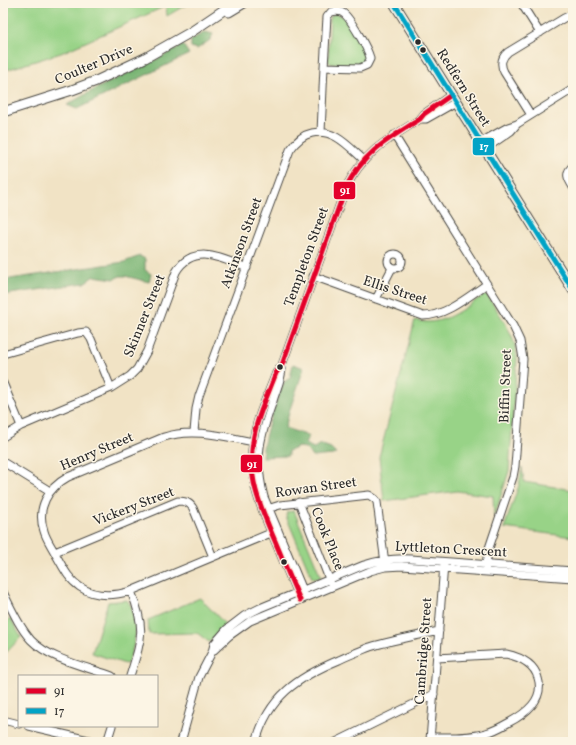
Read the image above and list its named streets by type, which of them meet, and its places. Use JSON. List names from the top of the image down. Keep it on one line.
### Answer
{"streets":{"main road":["Coulter Drive","Redfern Street"],"street":["Atkinson Street","Templeton Street","Ellis Street","Skinner Street","Biffin Street","Henry Street","Rowan Street","Vickery Street","Cook Place","Lyttleton Crescent","Cambridge Street"]},"crossings":[["Redfern Street","Templeton Street"],["Atkinson Street","Skinner Street"],["Atkinson Street","Henry Street"],["Templeton Street","Ellis Street"],["Templeton Street","Biffin Street"],["Templeton Street","Henry Street"],["Templeton Street","Rowan Street"],["Templeton Street","Lyttleton Crescent"],["Ellis Street","Biffin Street"],["Biffin Street","Lyttleton Crescent"],["Henry Street","Vickery Street"],["Rowan Street","Cook Place"],["Rowan Street","Lyttleton Crescent"],["Cook Place","Lyttleton Crescent"],["Lyttleton Crescent","Cambridge Street"]],"lines":["transit line 17","transit line 91"],"legend":["91","17"]}
